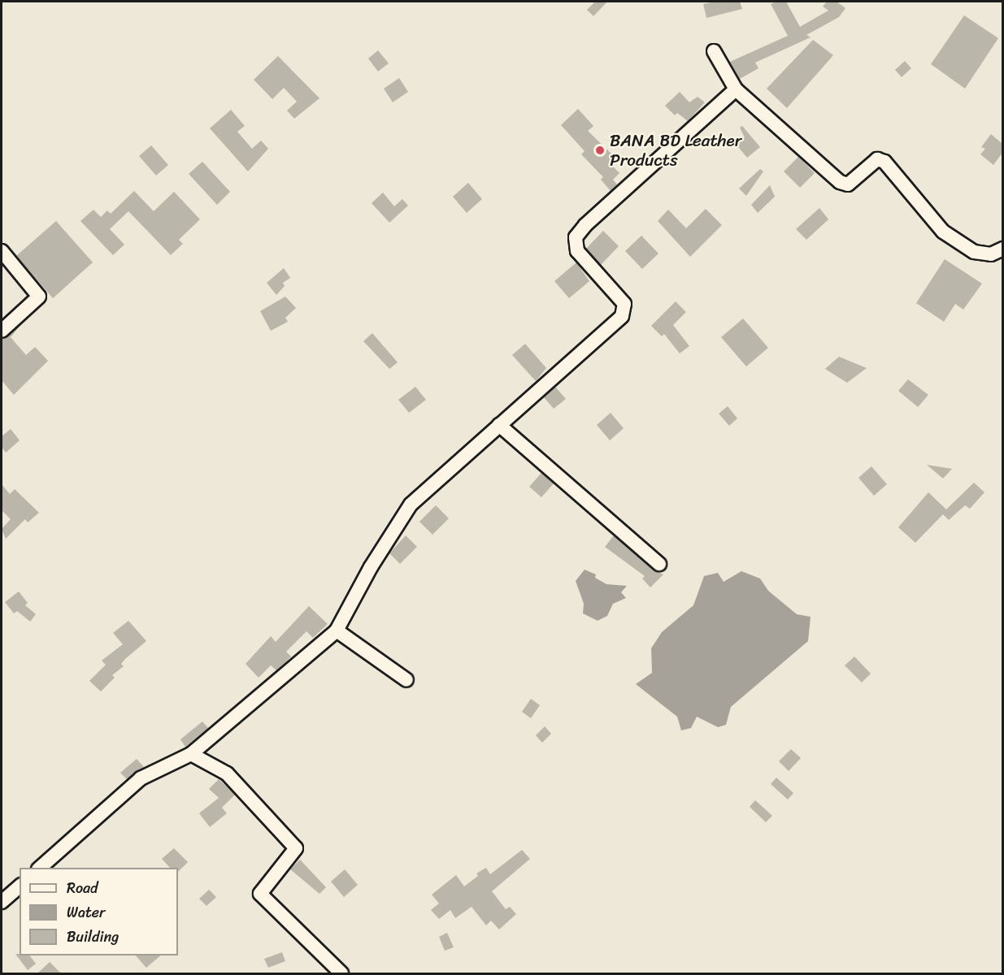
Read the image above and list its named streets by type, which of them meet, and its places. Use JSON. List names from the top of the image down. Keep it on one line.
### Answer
{"places":["BANA BD Leather Products"],"legend":["Road","Water","Building"]}
